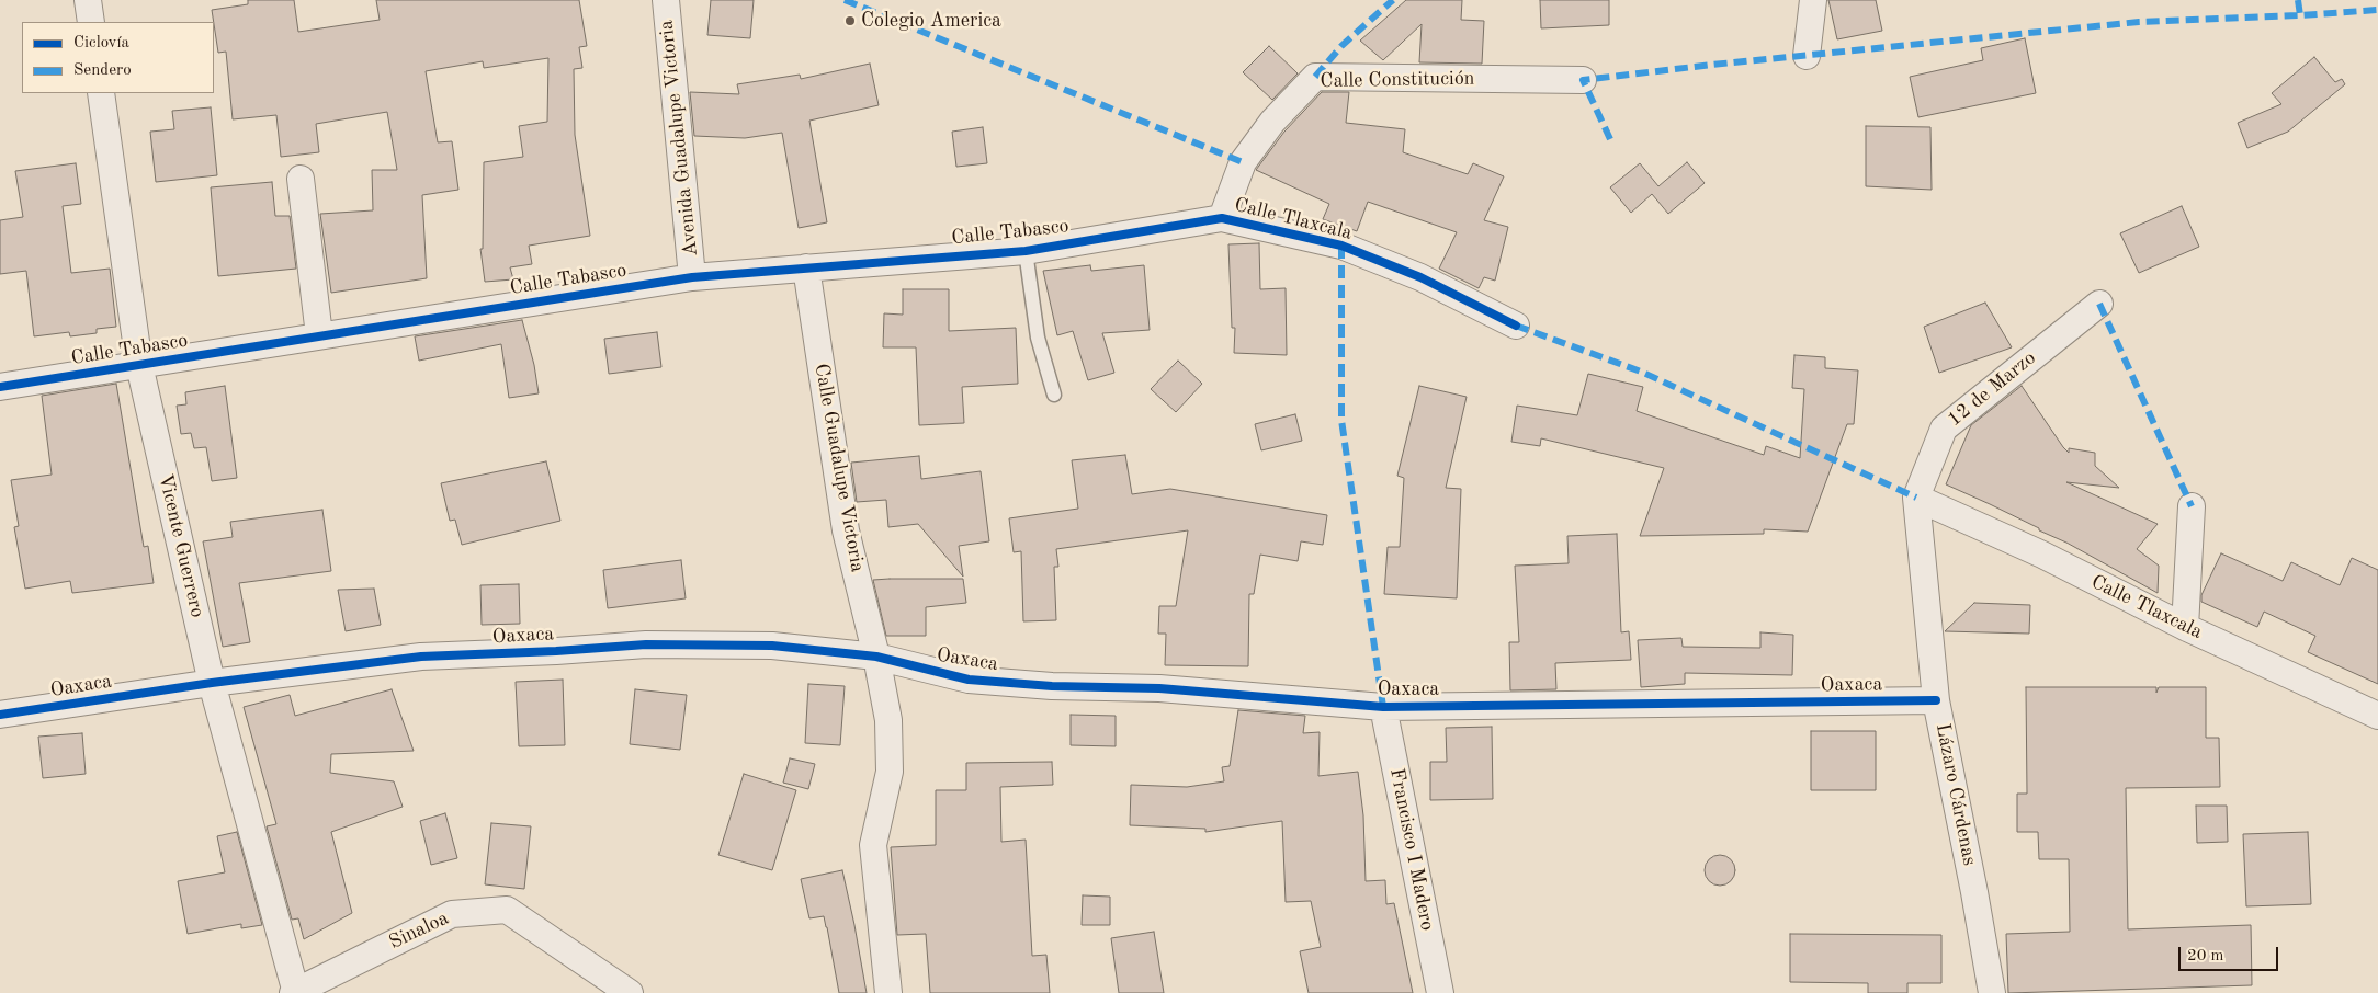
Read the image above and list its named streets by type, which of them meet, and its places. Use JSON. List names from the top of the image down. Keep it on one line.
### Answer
{"streets":{"street":["Calle Constitución","Avenida Guadalupe Victoria","Calle Tlaxcala","Calle Tabasco","12 de Marzo","Calle Guadalupe Victoria","Vicente Guerrero","Oaxaca","Lázaro Cárdenas","Francisco I Madero","Sinaloa"]},"crossings":[["Calle Constitución","Calle Tlaxcala"],["Avenida Guadalupe Victoria","Calle Tabasco"],["Calle Tlaxcala","Calle Tabasco"],["Calle Tlaxcala","12 de Marzo"],["Calle Tlaxcala","Lázaro Cárdenas"],["Calle Tabasco","Calle Guadalupe Victoria"],["Calle Tabasco","Vicente Guerrero"],["12 de Marzo","Lázaro Cárdenas"],["Calle Guadalupe Victoria","Oaxaca"],["Vicente Guerrero","Oaxaca"],["Vicente Guerrero","Sinaloa"],["Oaxaca","Lázaro Cárdenas"],["Oaxaca","Francisco I Madero"]],"places":["Colegio America"],"legend":["Ciclovía","Sendero"],"scale_bar":"20 m"}
